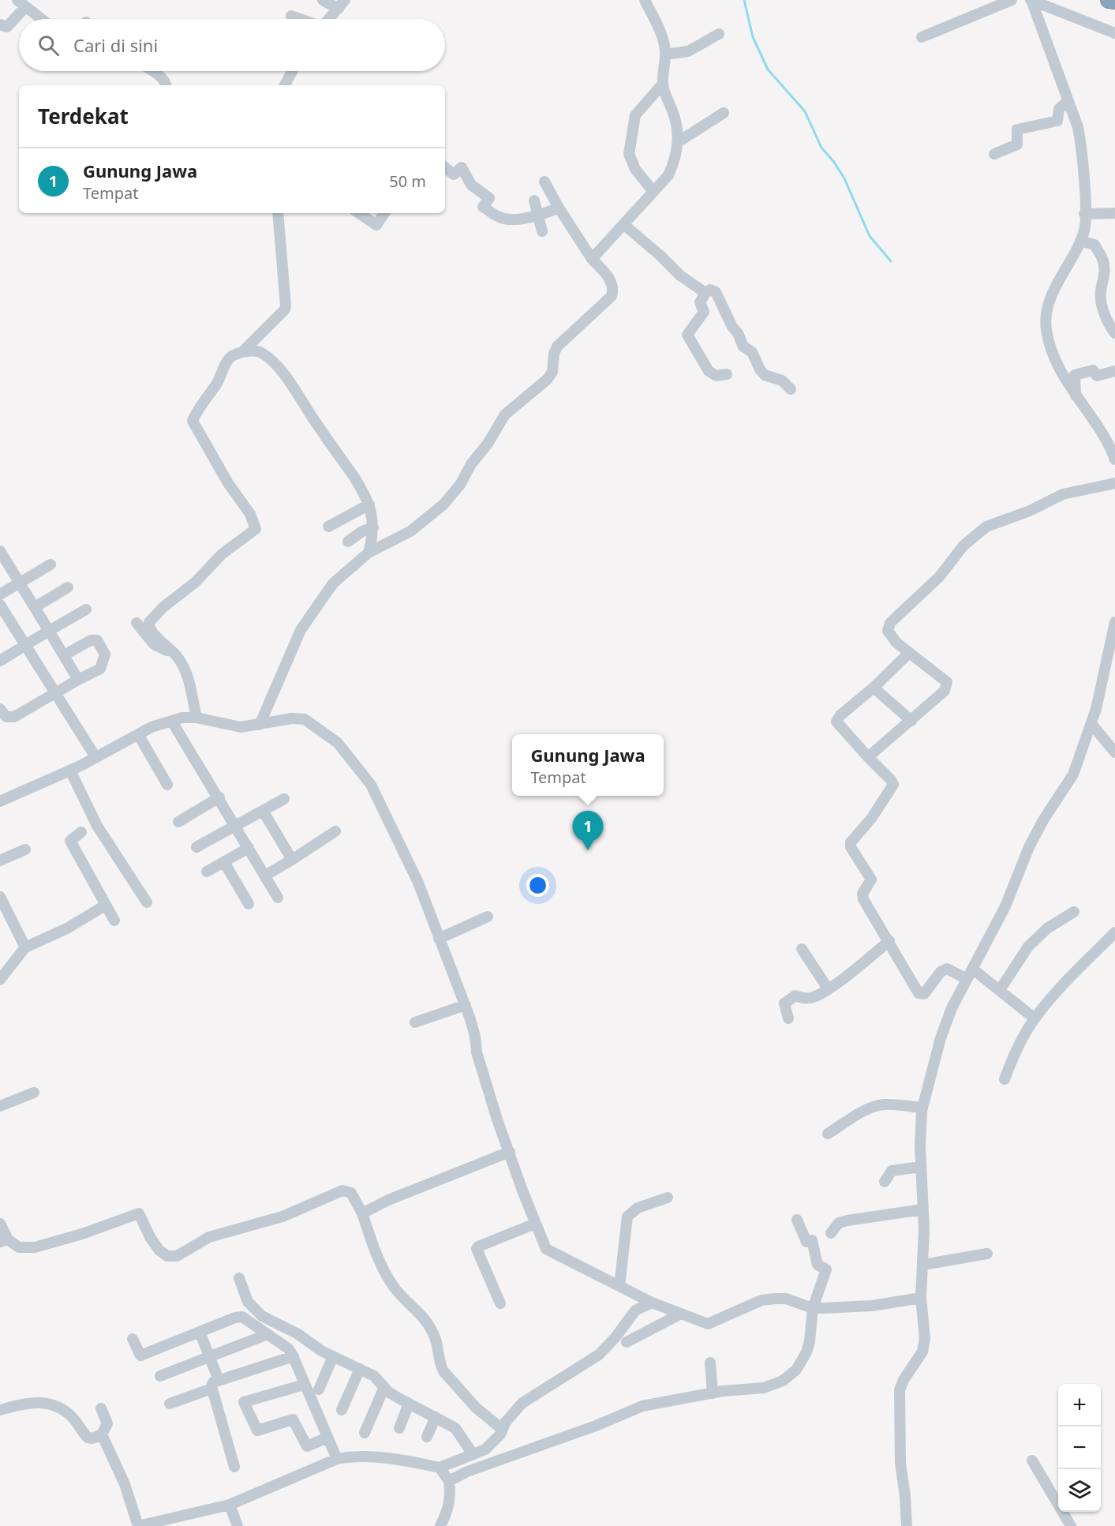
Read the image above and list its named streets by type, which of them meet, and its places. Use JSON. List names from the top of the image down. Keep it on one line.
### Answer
{"page":{"search":"Cari di sini","heading":"Terdekat","list":[{"mark":"1","name":"Gunung Jawa","note":"Tempat","value":"50 m"}],"popup":["Gunung Jawa","Tempat"],"pins":"1","map_buttons":["+","−"]}}
